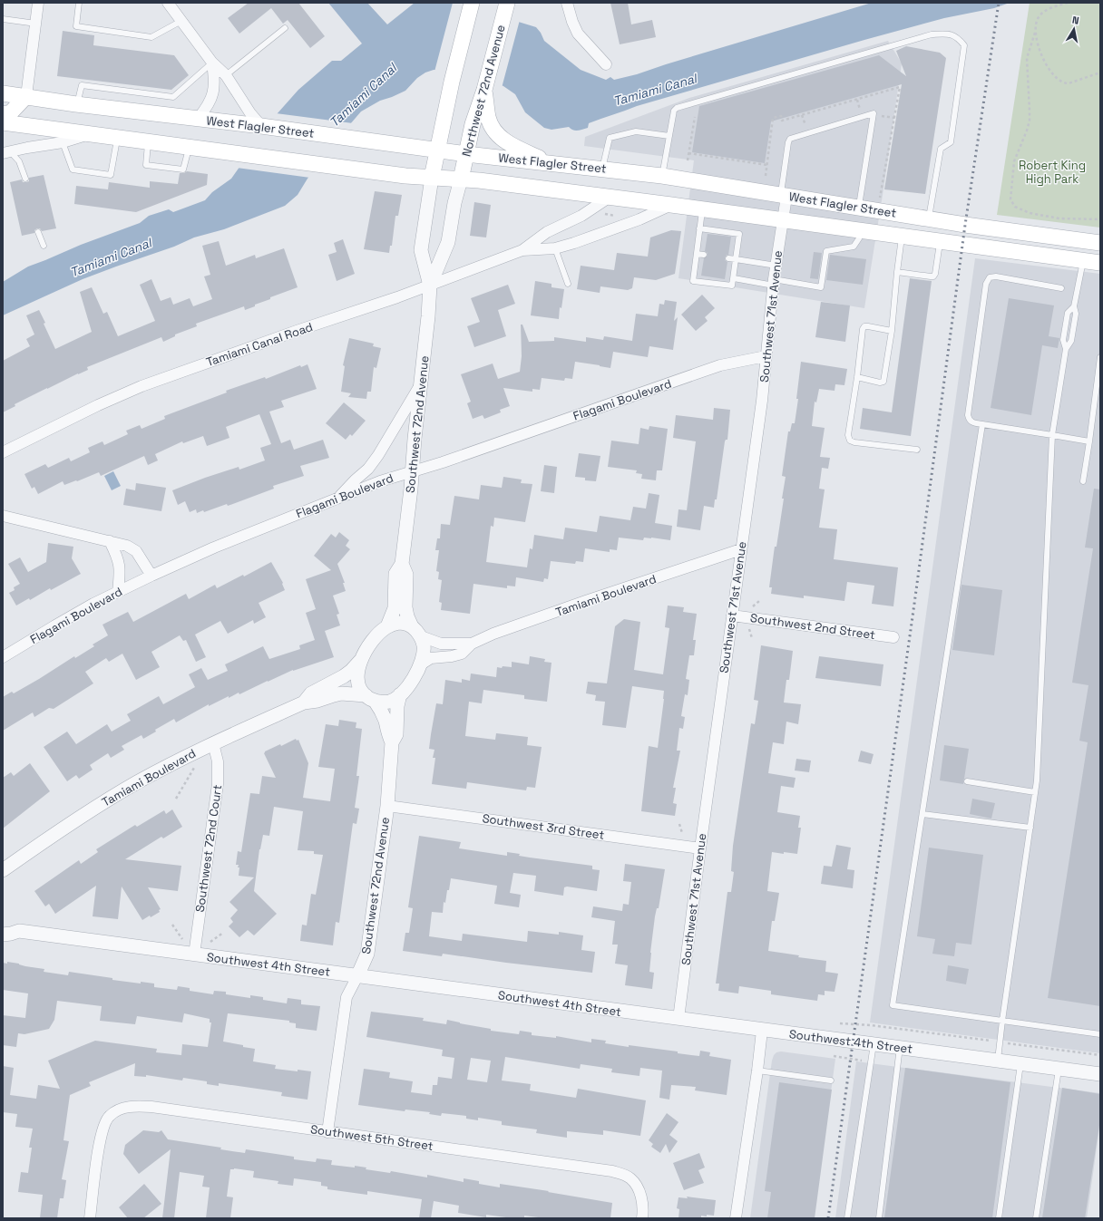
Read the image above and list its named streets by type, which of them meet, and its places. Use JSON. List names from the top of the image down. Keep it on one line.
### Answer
{"streets":{"main road":["Northwest 72nd Avenue","West Flagler Street"],"street":["Southwest 71st Avenue","Tamiami Canal Road","Flagami Boulevard","Southwest 72nd Avenue","Tamiami Boulevard","Southwest 2nd Street","Southwest 3rd Street","Southwest 72nd Court","Southwest 4th Street","Southwest 5th Street"]},"crossings":[["Northwest 72nd Avenue","West Flagler Street"],["Northwest 72nd Avenue","Southwest 72nd Avenue"],["West Flagler Street","Southwest 71st Avenue"],["West Flagler Street","Tamiami Canal Road"],["West Flagler Street","Southwest 72nd Avenue"],["Southwest 71st Avenue","Flagami Boulevard"],["Southwest 71st Avenue","Tamiami Boulevard"],["Southwest 71st Avenue","Southwest 2nd Street"],["Southwest 71st Avenue","Southwest 3rd Street"],["Southwest 71st Avenue","Southwest 4th Street"],["Tamiami Canal Road","Southwest 72nd Avenue"],["Flagami Boulevard","Southwest 72nd Avenue"],["Southwest 72nd Avenue","Tamiami Boulevard"],["Southwest 72nd Avenue","Southwest 3rd Street"],["Southwest 72nd Avenue","Southwest 4th Street"],["Southwest 72nd Avenue","Southwest 5th Street"],["Tamiami Boulevard","Southwest 72nd Court"],["Southwest 72nd Court","Southwest 4th Street"]],"water":["Tamiami Canal"],"parks":["Robert King High Park"],"north":"top"}
